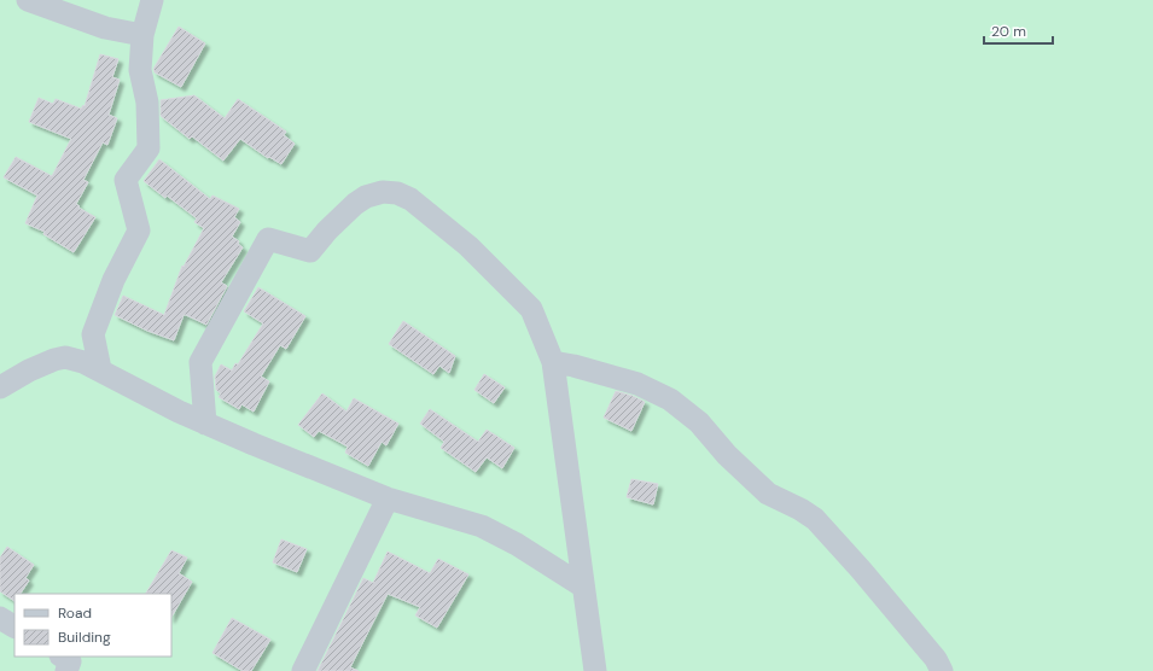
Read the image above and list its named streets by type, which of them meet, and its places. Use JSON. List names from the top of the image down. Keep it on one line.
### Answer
{"legend":["Road","Building"],"scale_bar":"20 m"}
